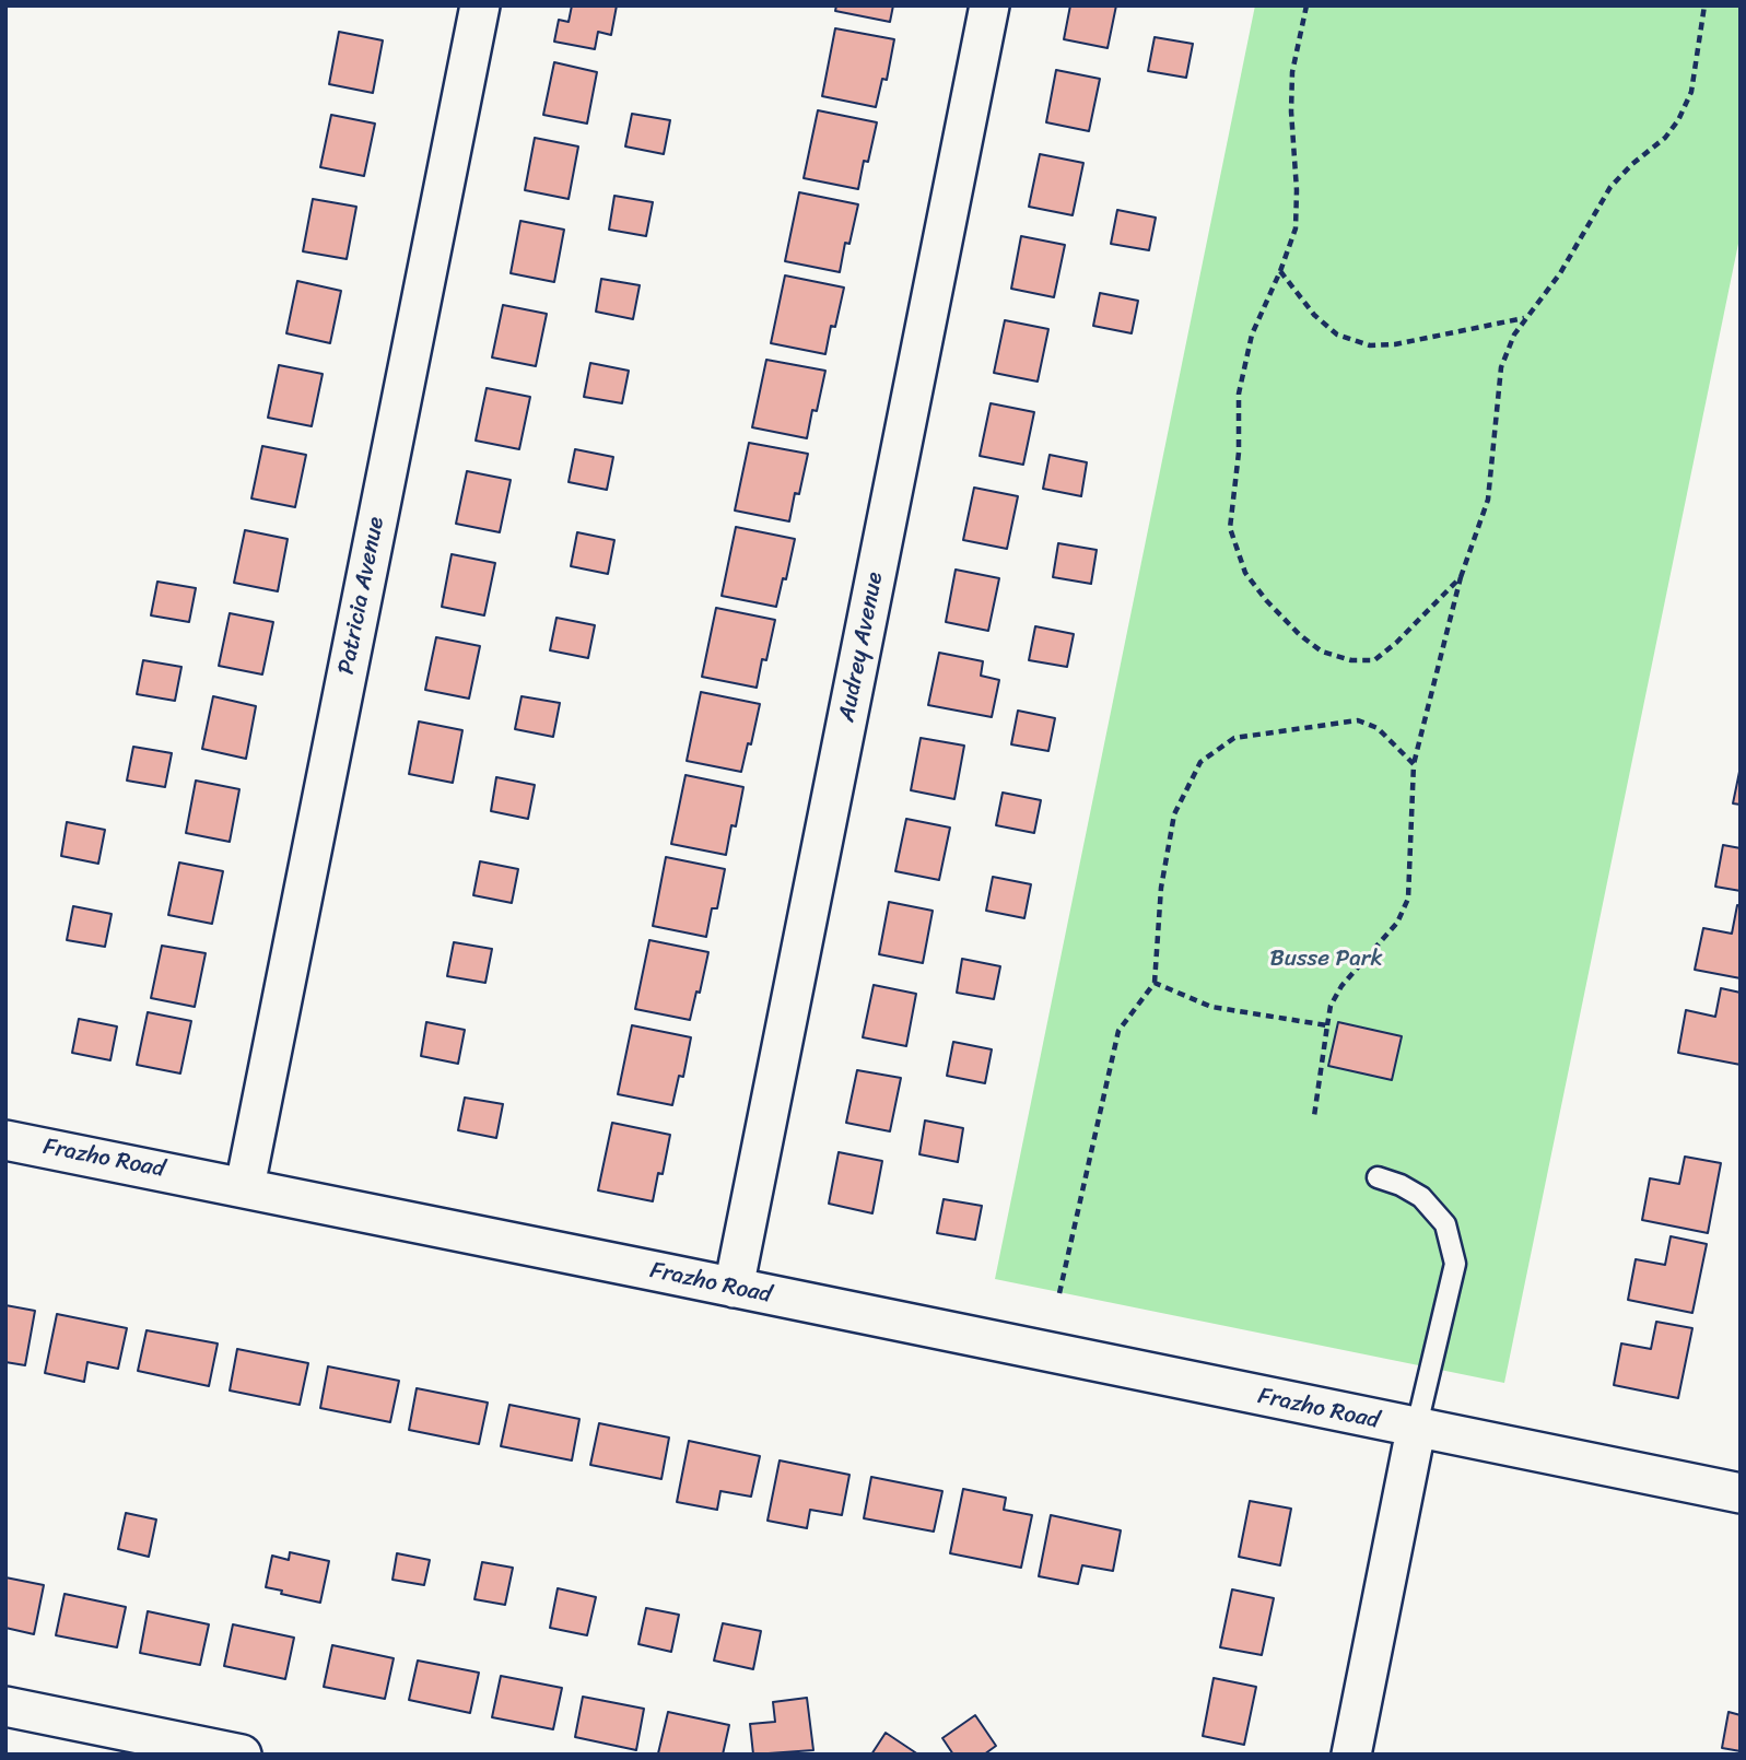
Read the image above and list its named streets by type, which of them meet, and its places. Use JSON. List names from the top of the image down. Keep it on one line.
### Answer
{"streets":{"street":["Patricia Avenue","Audrey Avenue","Frazho Road"]},"crossings":[["Patricia Avenue","Frazho Road"],["Audrey Avenue","Frazho Road"]],"parks":["Busse Park"]}
